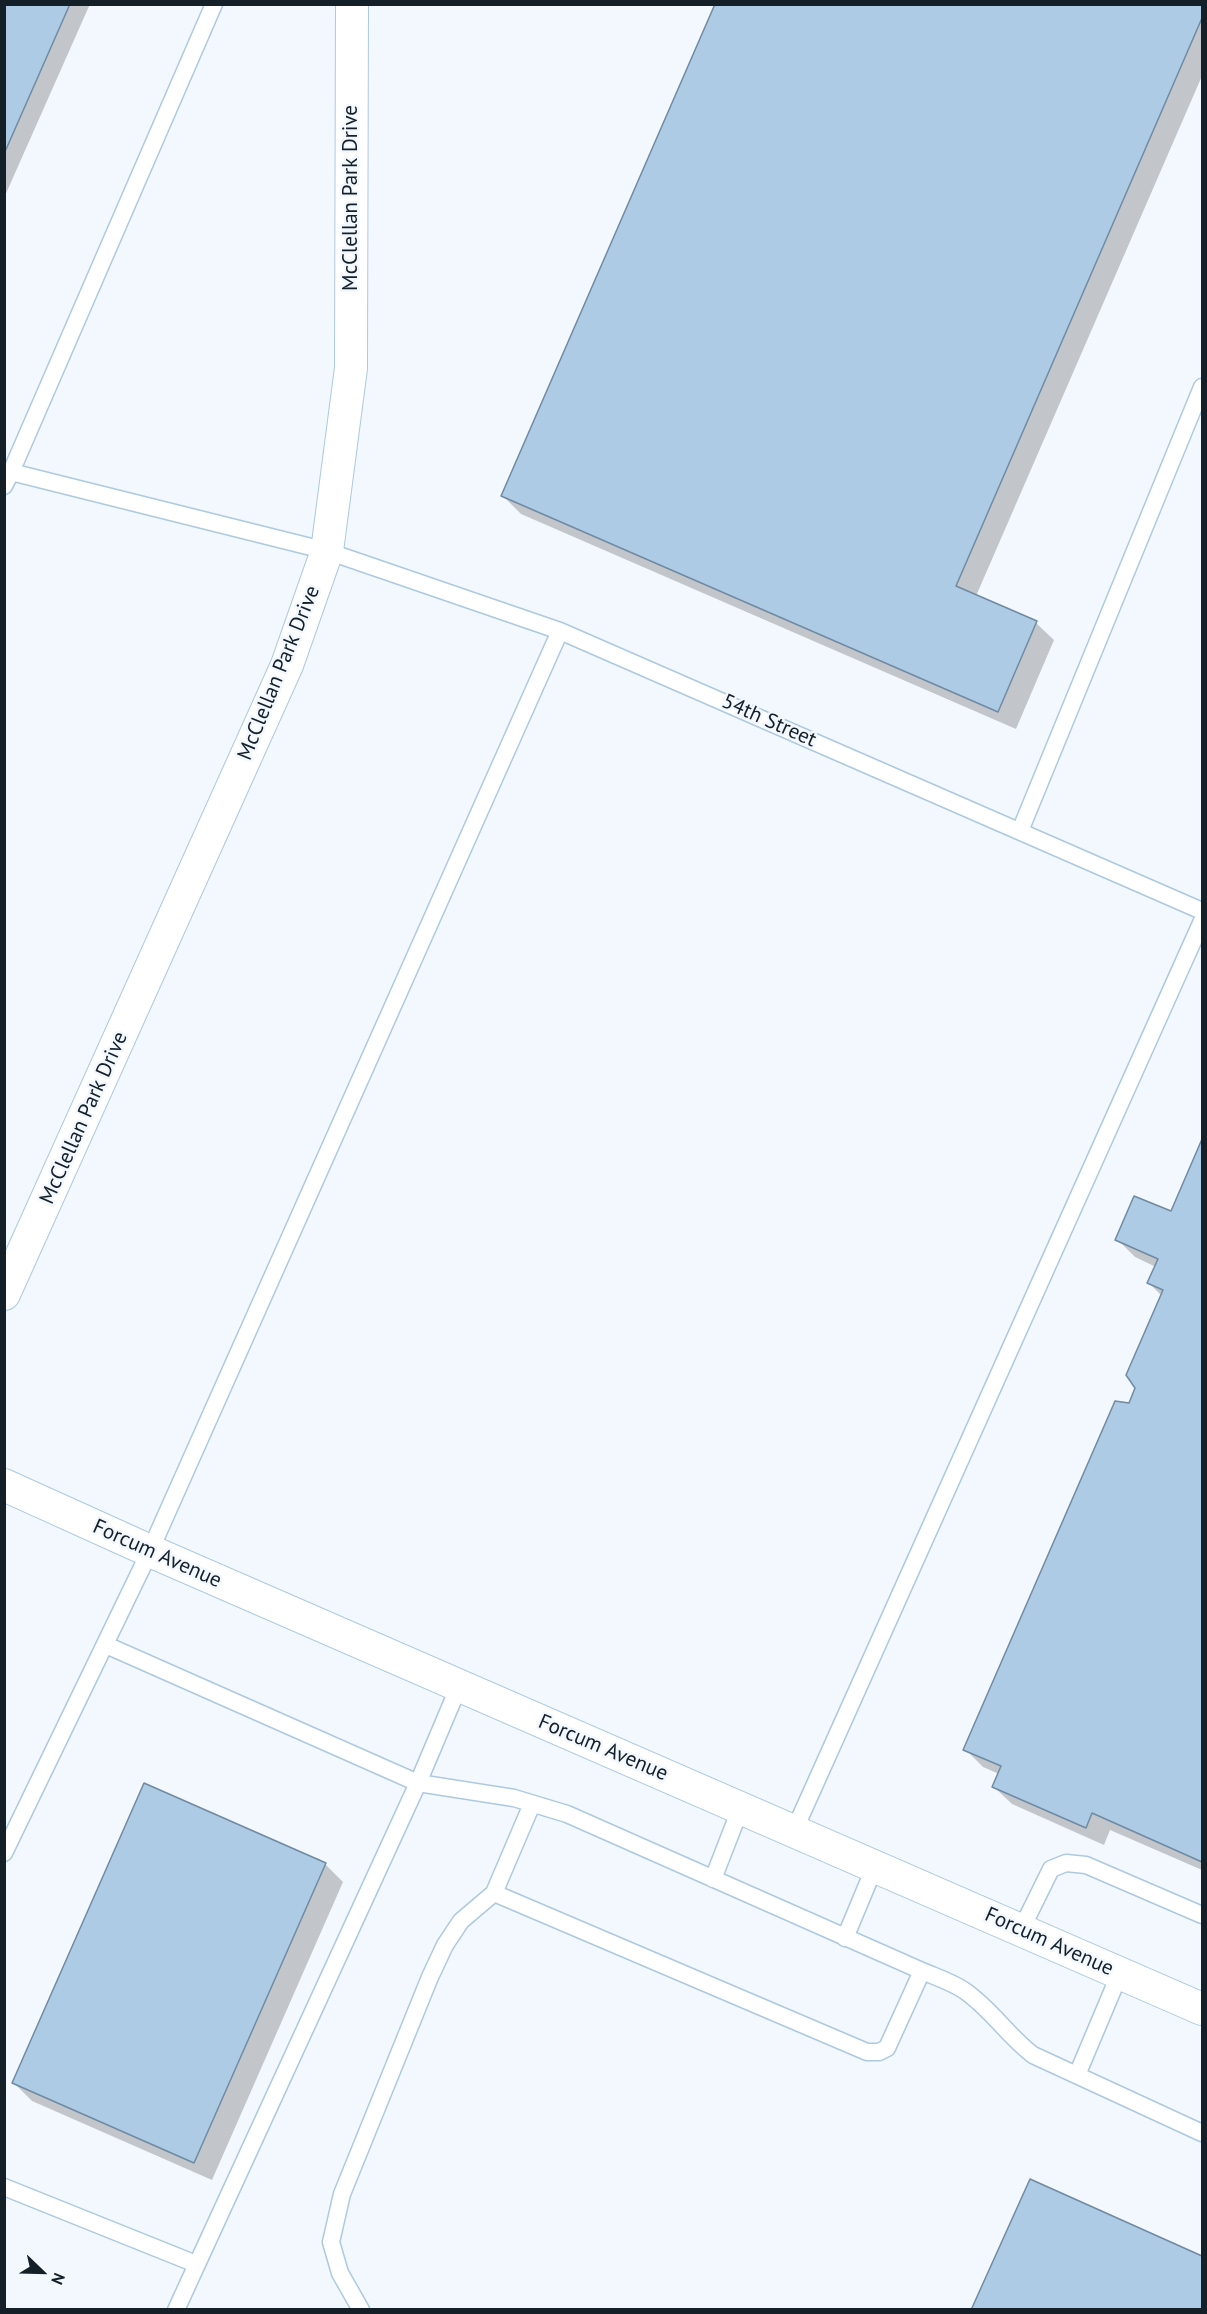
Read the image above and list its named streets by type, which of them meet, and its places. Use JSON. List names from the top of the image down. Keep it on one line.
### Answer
{"streets":{"street":["McClellan Park Drive","Forcum Avenue"],"lane":["54th Street"]},"crossings":[["McClellan Park Drive","54th Street"]],"north":"bottom right"}
